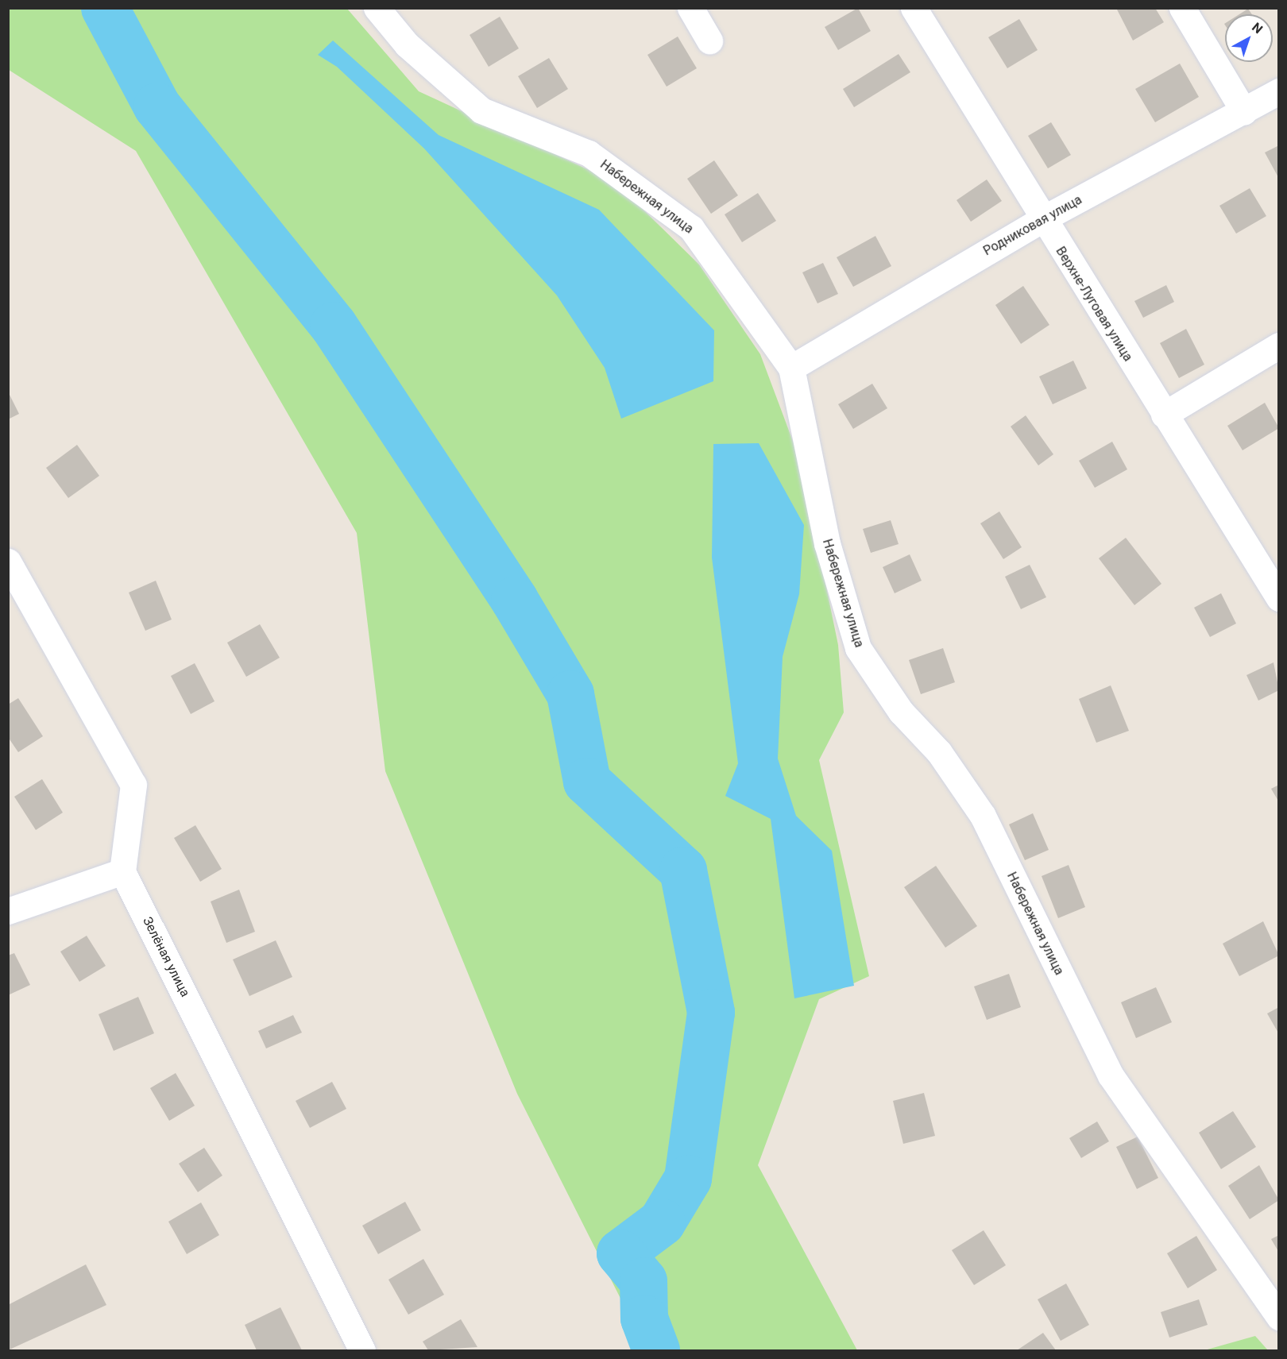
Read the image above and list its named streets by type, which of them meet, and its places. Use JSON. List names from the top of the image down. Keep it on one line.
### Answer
{"streets":{"street":["Набережная улица","Родниковая улица","Верхне-Луговая улица","Зелёная улица"]},"crossings":[["Набережная улица","Родниковая улица"],["Родниковая улица","Верхне-Луговая улица"]],"north":"top right"}
